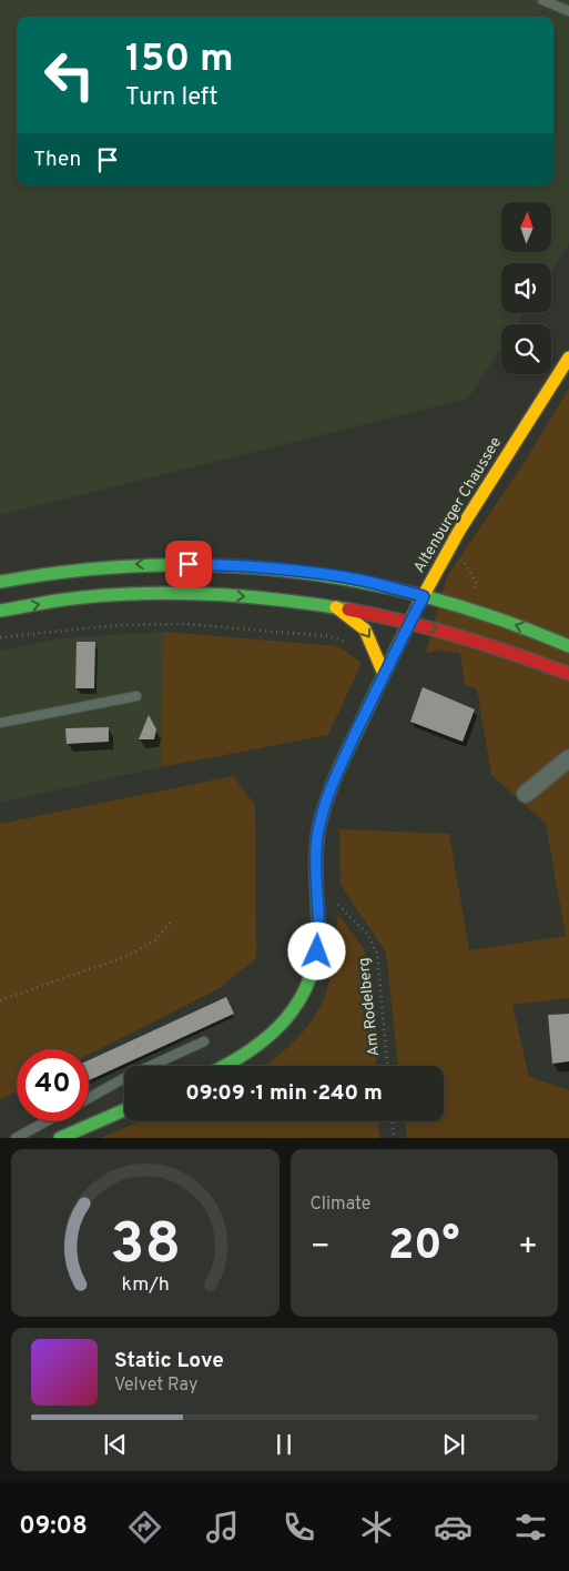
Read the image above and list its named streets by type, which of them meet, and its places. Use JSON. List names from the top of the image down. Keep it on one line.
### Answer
{"streets":{"main road":["Altenburger Chaussee"],"path":["Am Rodelberg"]},"crossings":[["Altenburger Chaussee","Am Rodelberg"]],"north":"top","page":{"turn":["150 m","Turn left"],"then":"Then","limit":"40","trip":"09:09 · 1 min · 240 m","tile":"Climate","heat":["−","20°","+"],"song":["Static Love","Velvet Ray"],"tabs":"09:08","gauge":["38","km/h"]}}
